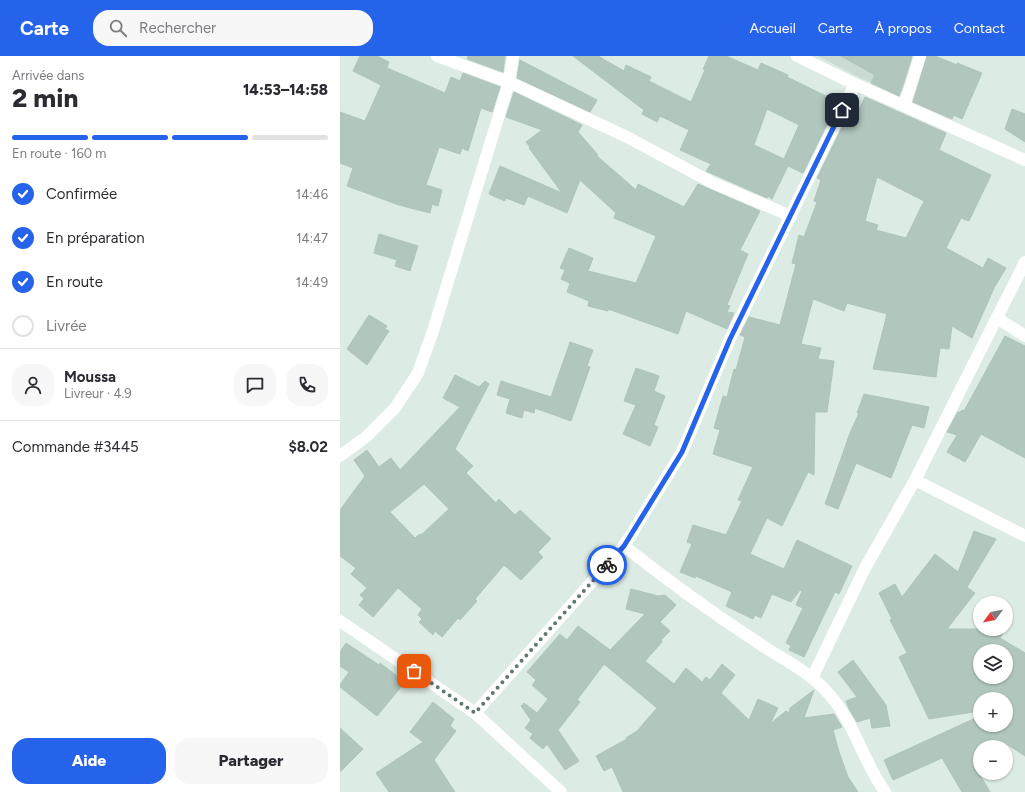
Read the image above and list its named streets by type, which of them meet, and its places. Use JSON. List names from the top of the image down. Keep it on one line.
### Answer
{"north":"bottom left","page":{"header":"Carte","search":"Rechercher","nav":["Accueil","Carte","À propos","Contact"],"heading":["2 min","Arrivée dans","14:53–14:58"],"panel":["Moussa","Livreur · 4.9","Commande #3445","$8.02"],"bar":"En route · 160 m","list":[["Confirmée","14:46"],["En préparation","14:47"],["En route","14:49"],"Livrée"],"map_buttons":["+","−"],"buttons":["Aide","Partager"]}}
